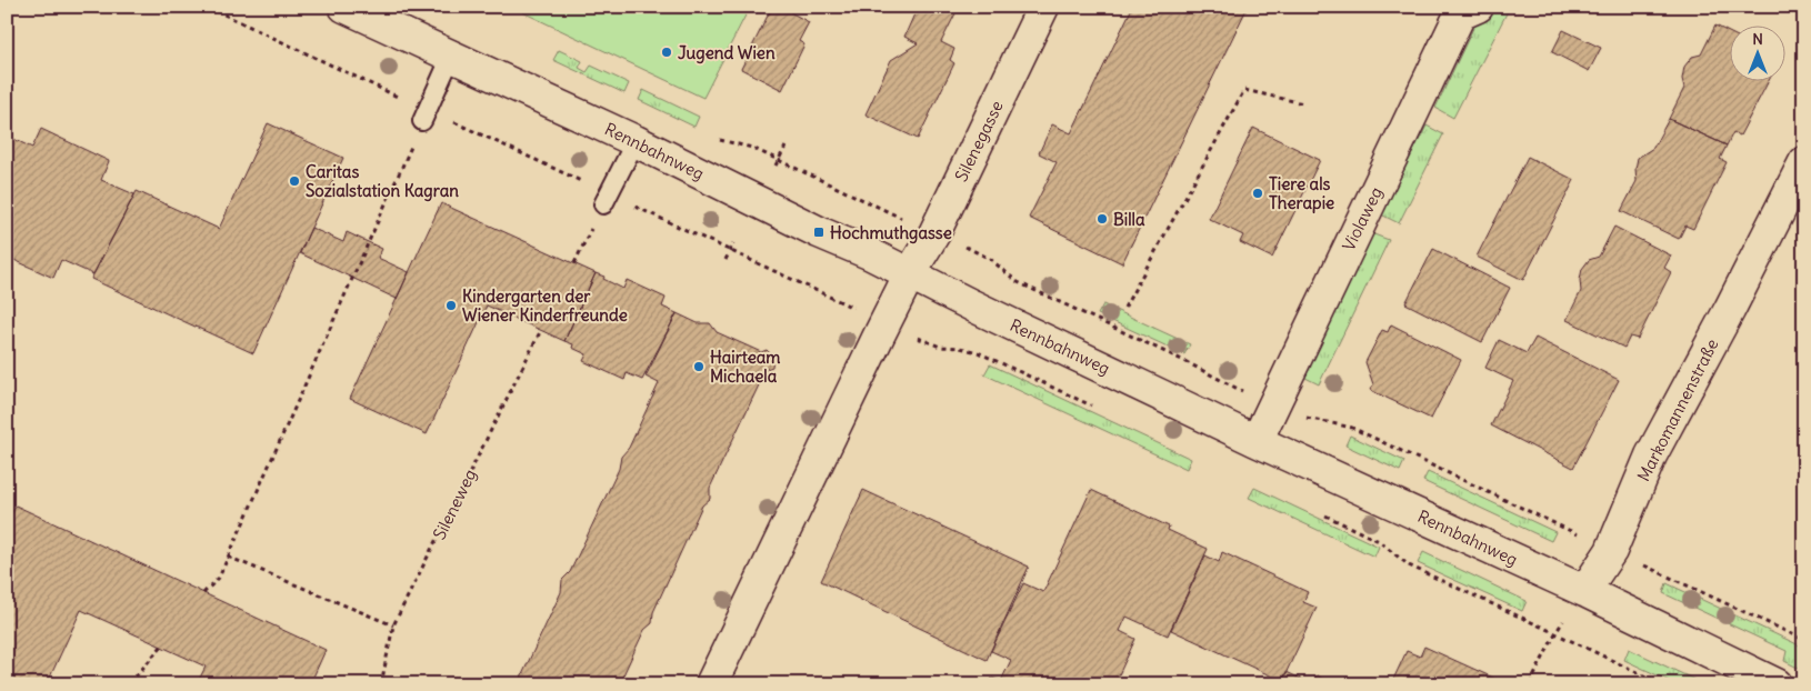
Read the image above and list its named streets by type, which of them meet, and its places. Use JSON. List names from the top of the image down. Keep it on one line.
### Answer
{"streets":{"street":["Silenegasse","Rennbahnweg","Violaweg","Markomannenstraße"],"path":["Sileneweg"]},"crossings":[["Silenegasse","Rennbahnweg"],["Rennbahnweg","Violaweg"],["Rennbahnweg","Markomannenstraße"]],"places":{"other":["Jugend Wien","Caritas Sozialstation Kagran","Tiere als Therapie","Billa","Kindergarten der Wiener Kinderfreunde","Hairteam Michaela"],"transit":["Hochmuthgasse"]},"north":"top"}
